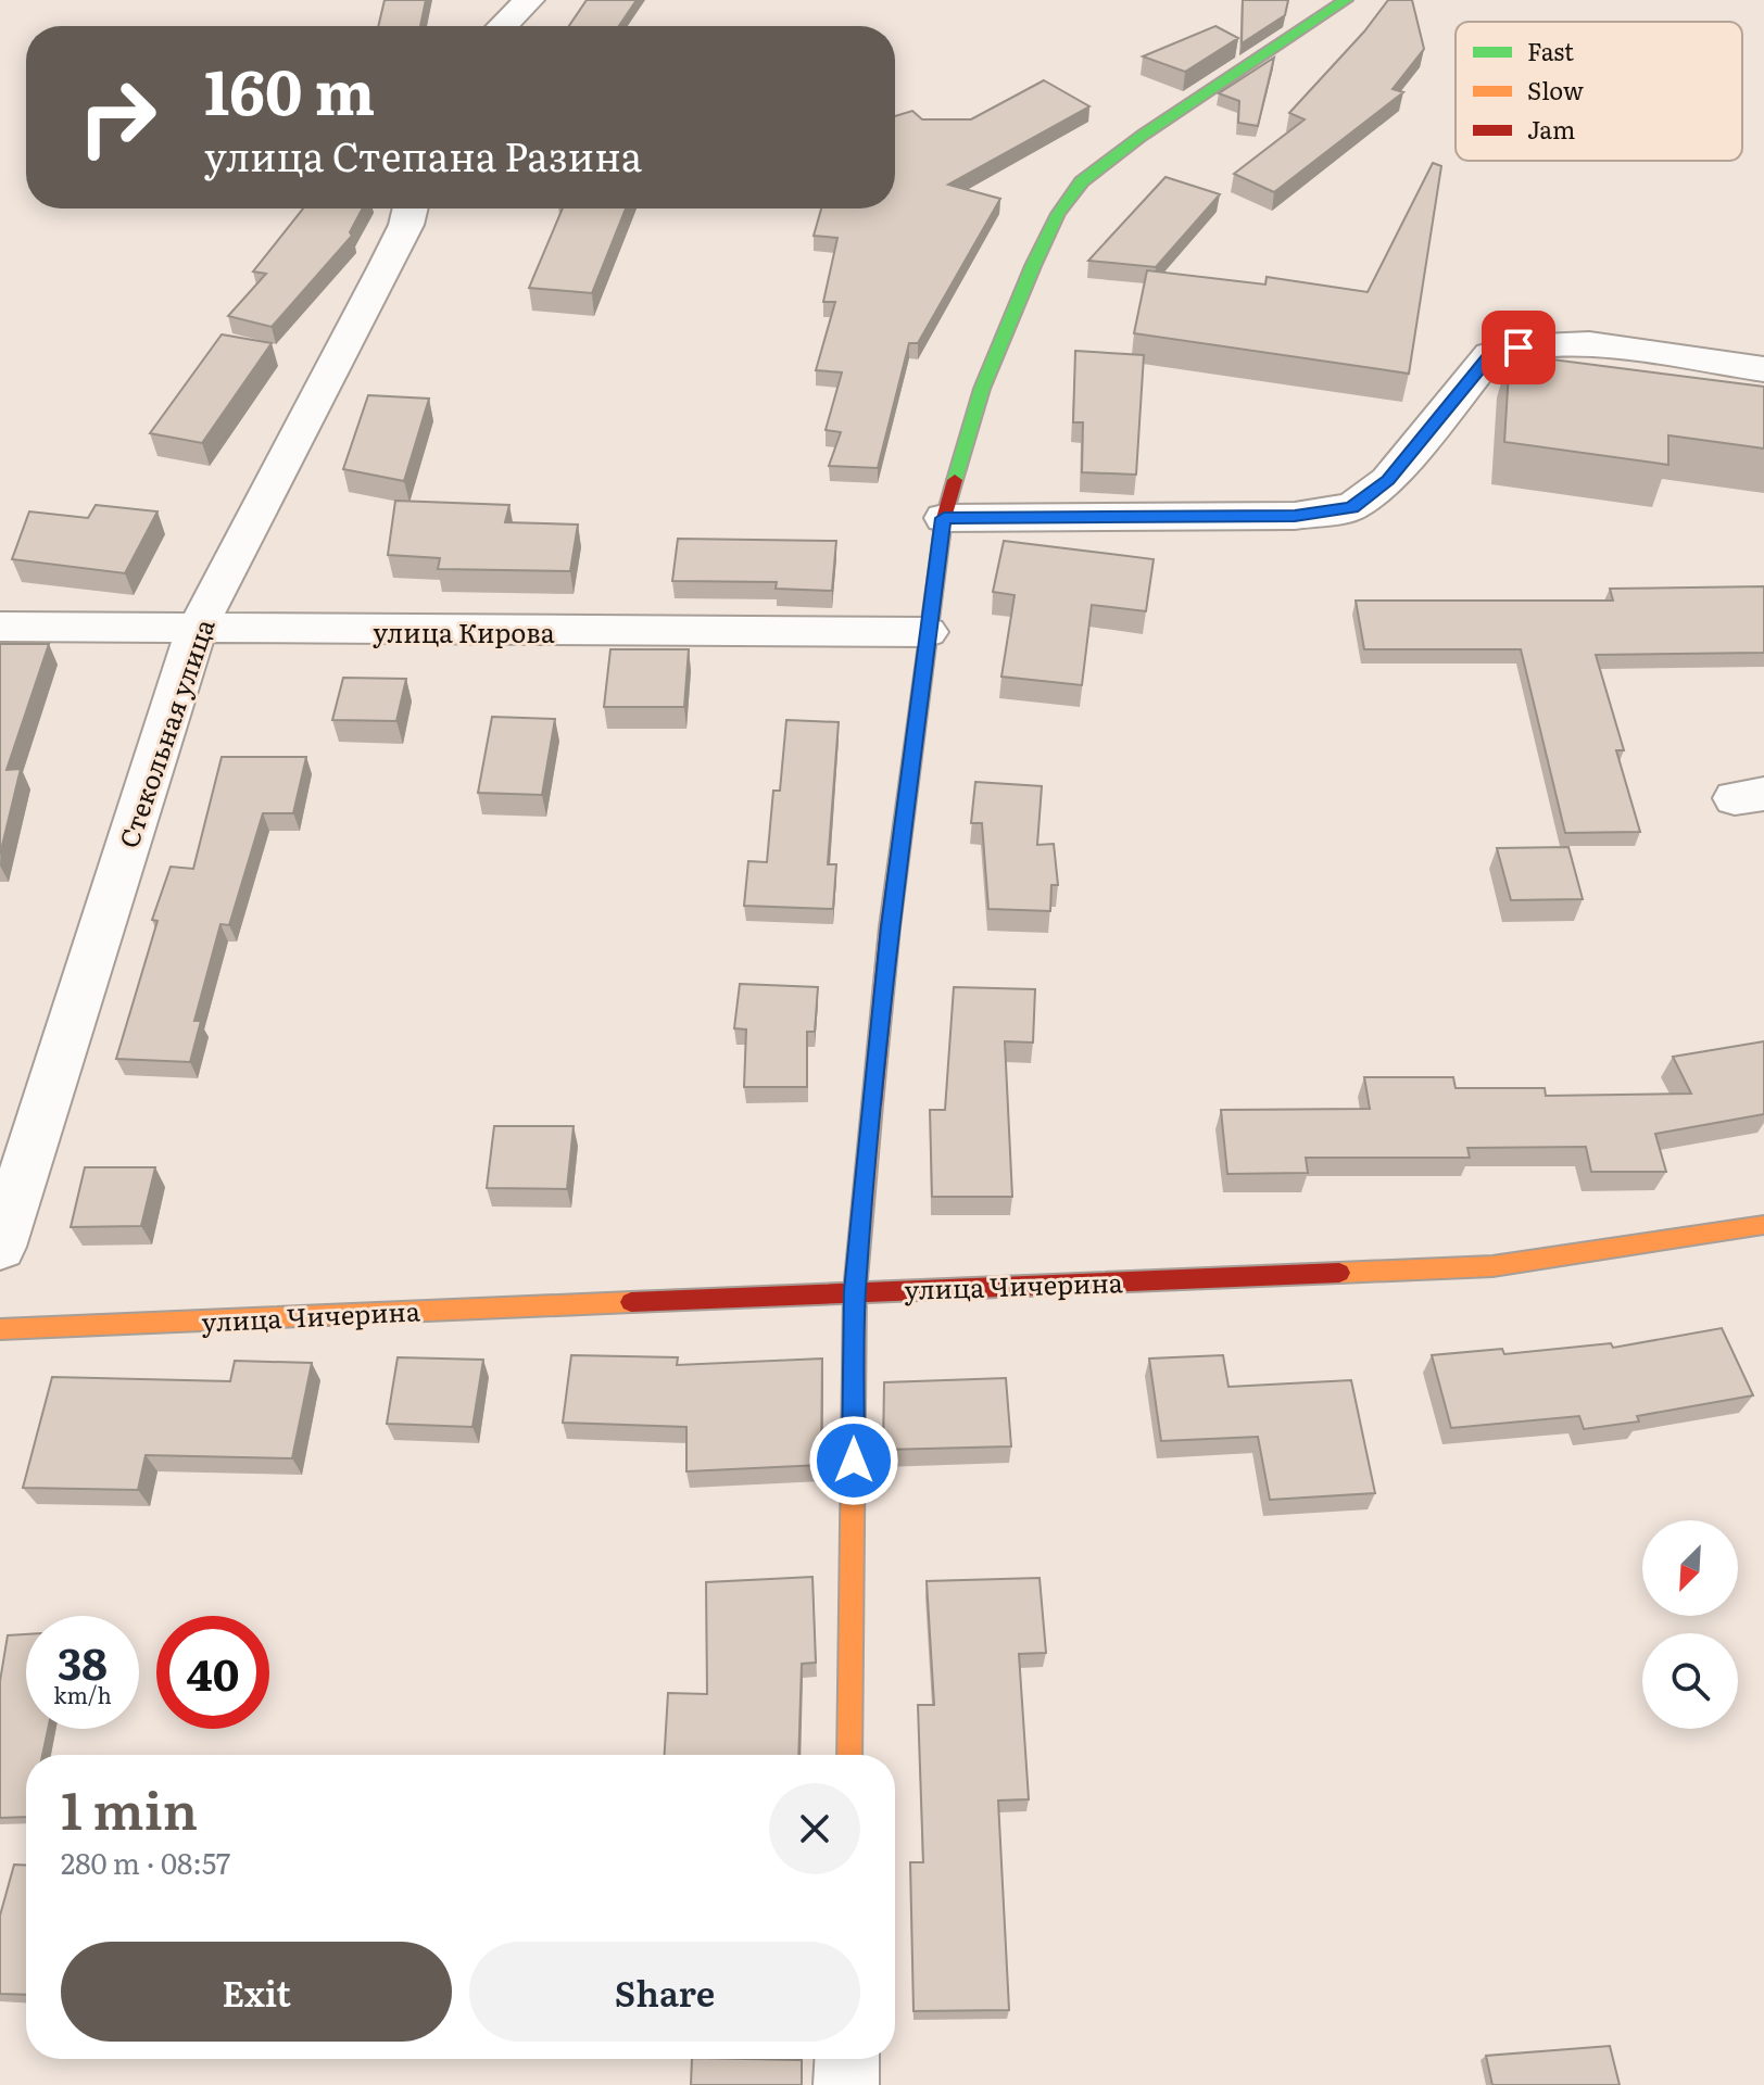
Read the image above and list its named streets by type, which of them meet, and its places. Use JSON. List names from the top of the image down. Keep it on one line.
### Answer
{"streets":{"street":["улица Кирова","Стекольная улица","улица Чичерина"]},"crossings":[["улица Кирова","Стекольная улица"]],"legend":["Fast","Slow","Jam"],"north":"bottom left","page":{"turn":["160 m","улица Степана Разина"],"speed":"38 km/h","limit":"40","heading":["1 min","280 m · 08:57"],"buttons":["Exit","Share"]}}
